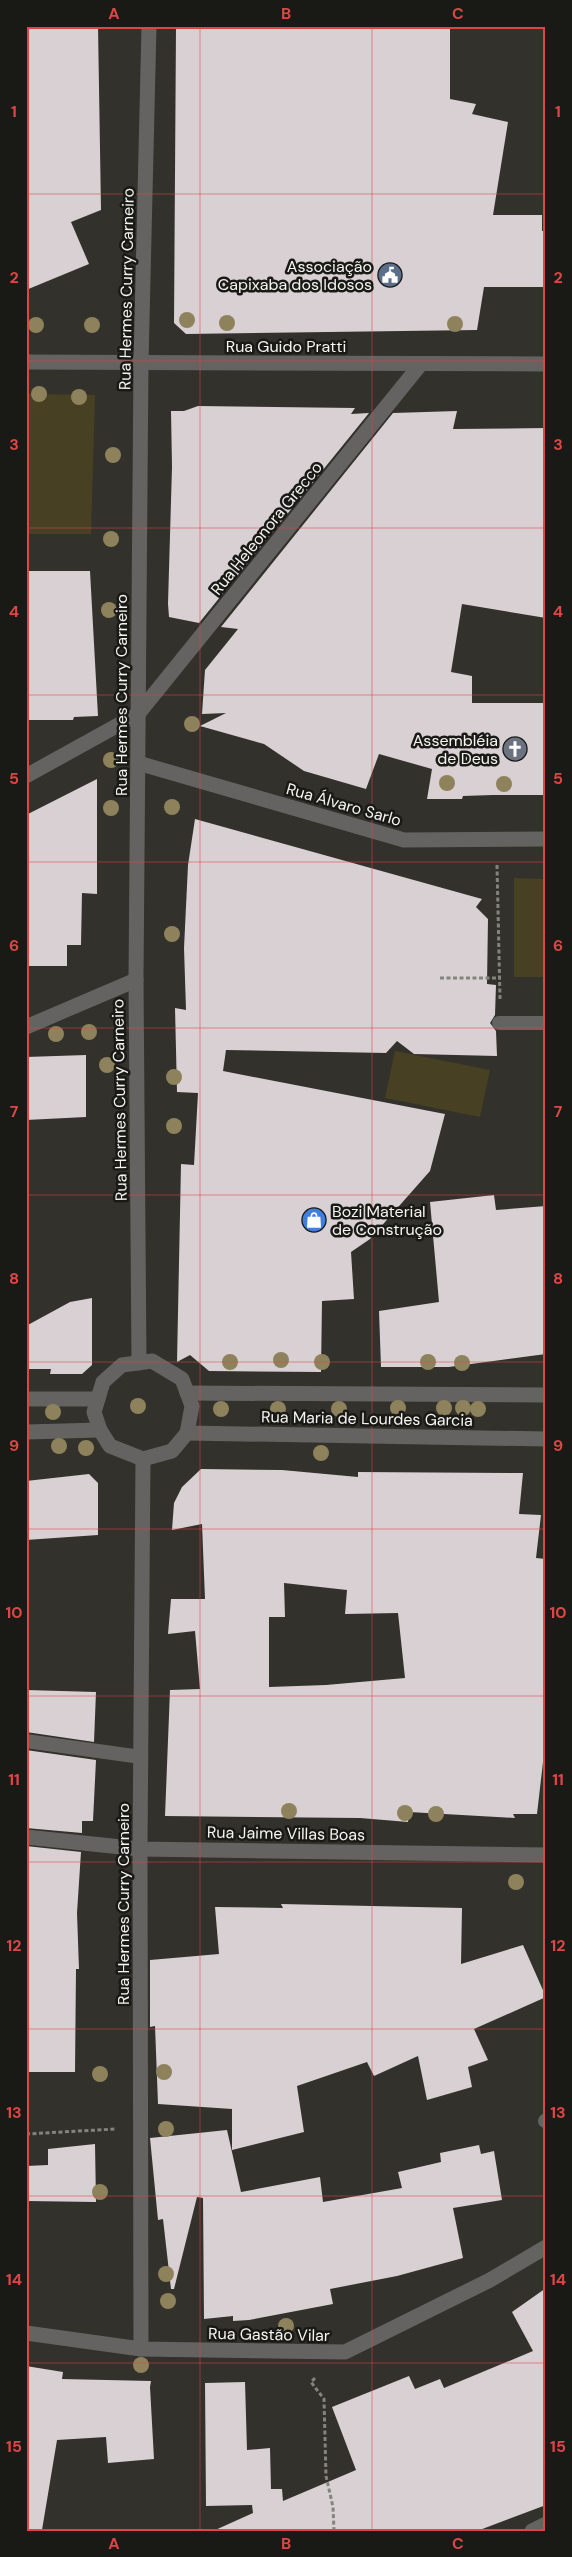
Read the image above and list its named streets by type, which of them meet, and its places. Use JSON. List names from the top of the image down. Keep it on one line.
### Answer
{"streets":{"street":["Rua Hermes Curry Carneiro","Rua Guido Pratti","Rua Heleonora Grecco","Rua Álvaro Sarlo","Rua Maria de Lourdes Garcia","Rua Jaime Villas Boas","Rua Gastão Vilar"]},"crossings":[["Rua Hermes Curry Carneiro","Rua Guido Pratti"],["Rua Hermes Curry Carneiro","Rua Heleonora Grecco"],["Rua Hermes Curry Carneiro","Rua Álvaro Sarlo"],["Rua Hermes Curry Carneiro","Rua Maria de Lourdes Garcia"],["Rua Hermes Curry Carneiro","Rua Jaime Villas Boas"],["Rua Hermes Curry Carneiro","Rua Gastão Vilar"],["Rua Guido Pratti","Rua Heleonora Grecco"]],"places":{"public building":["Associação Capixaba dos Idosos"],"church":["Assembléia de Deus"],"shop":["Bozi Material de Construção"]},"grid":{"columns":["A","B","C"],"rows":["1","2","3","4","5","6","7","8","9","10","11","12","13","14","15"]}}
